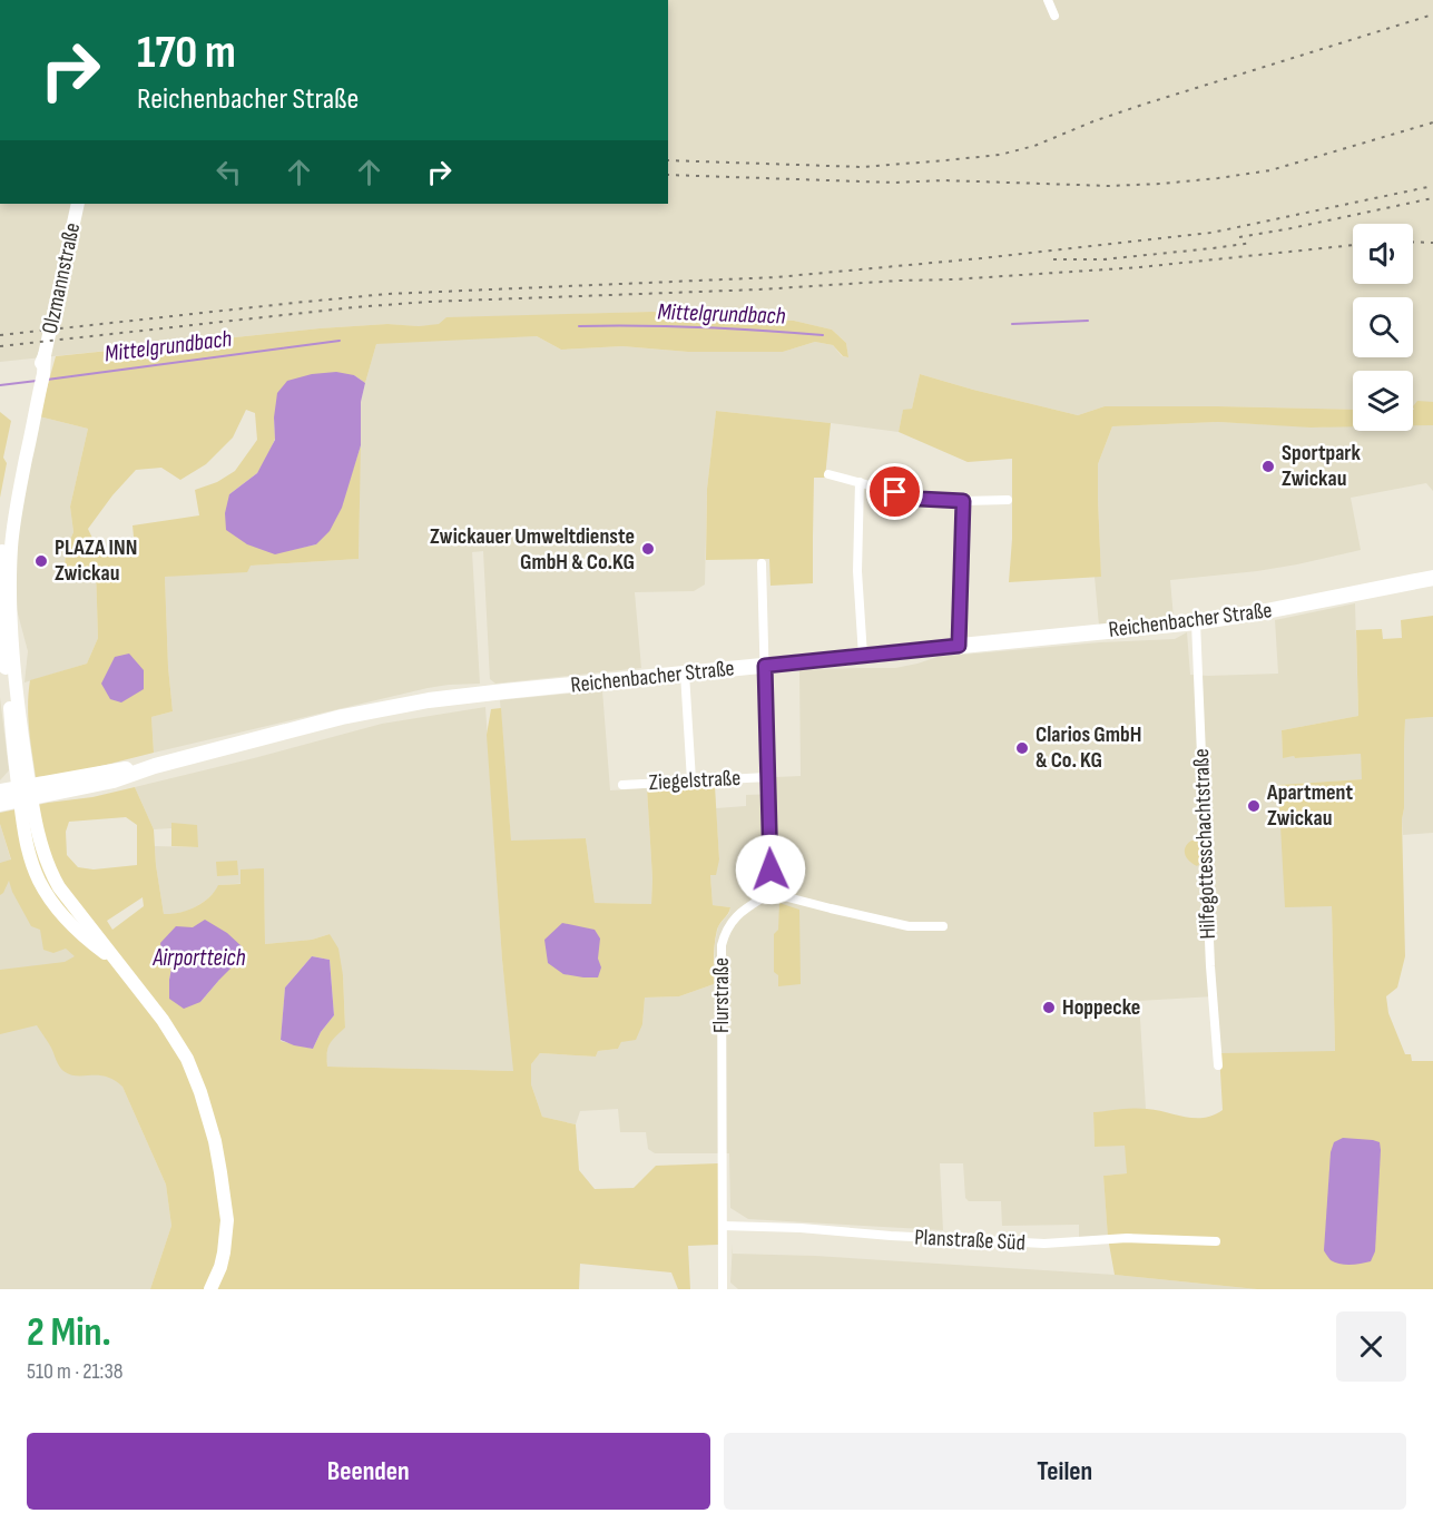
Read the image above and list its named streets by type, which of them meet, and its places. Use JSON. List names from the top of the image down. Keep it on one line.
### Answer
{"streets":{"main road":["Olzmannstraße","Reichenbacher Straße"],"street":["Ziegelstraße","Hilfegottesschachtstraße","Flurstraße","Planstraße Süd"]},"crossings":[["Olzmannstraße","Reichenbacher Straße"],["Reichenbacher Straße","Hilfegottesschachtstraße"],["Flurstraße","Planstraße Süd"]],"water":["Mittelgrundbach","Airportteich"],"places":["Sportpark Zwickau","Zwickauer Umweltdienste GmbH & Co.KG","PLAZA INN Zwickau","Clarios GmbH & Co. KG","Apartment Zwickau","Hoppecke"],"page":{"turn":["170 m","Reichenbacher Straße"],"heading":["2 Min.","510 m · 21:38"],"buttons":["Beenden","Teilen"]}}
